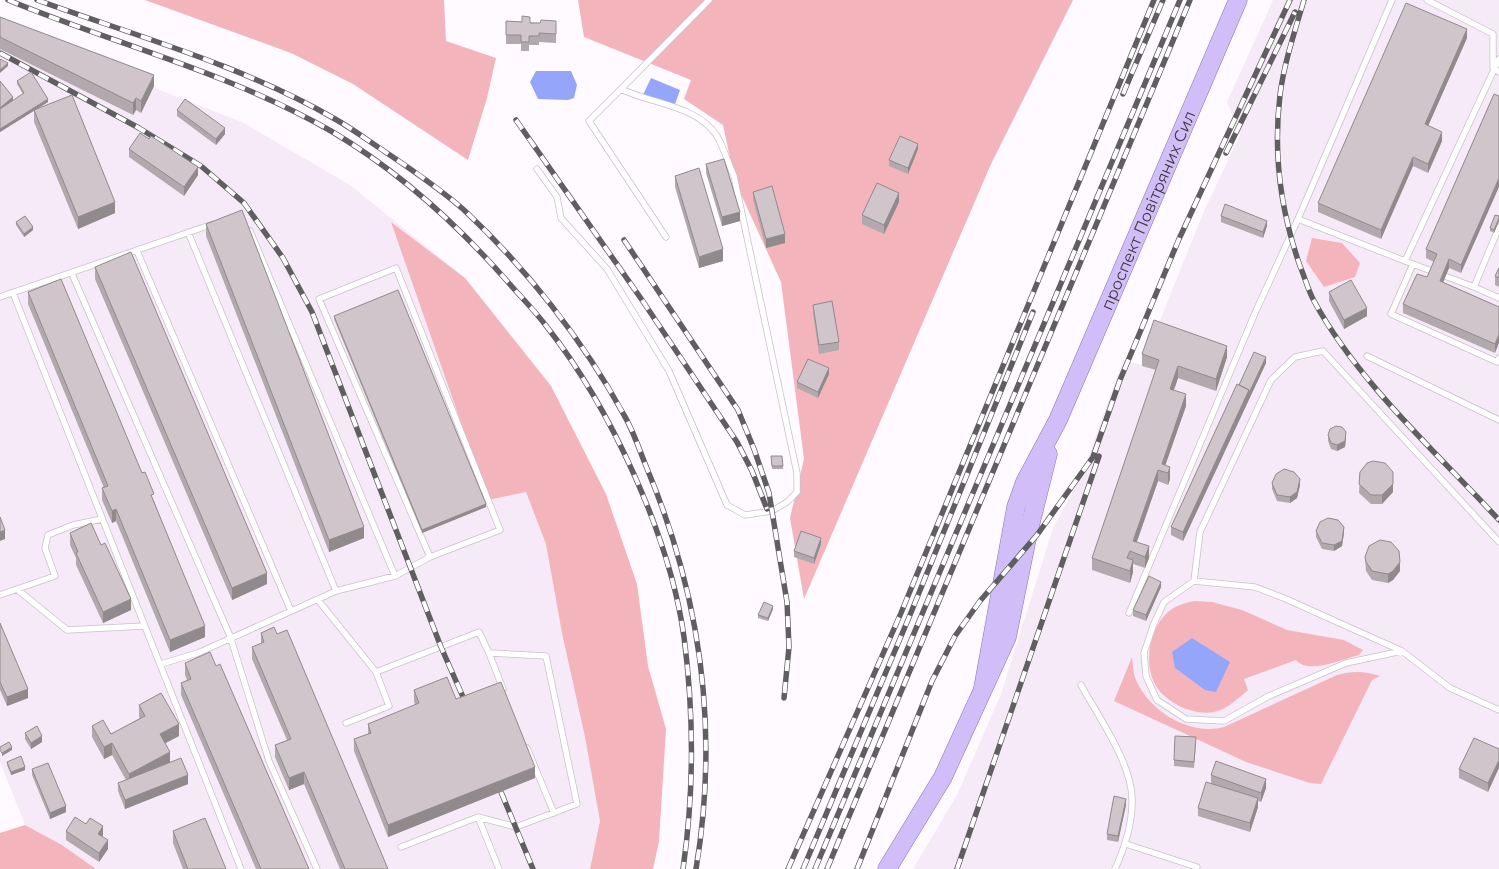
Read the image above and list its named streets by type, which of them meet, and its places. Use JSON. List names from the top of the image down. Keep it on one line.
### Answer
{"streets":{"main road":["проспект Повітряних Сил"]}}
